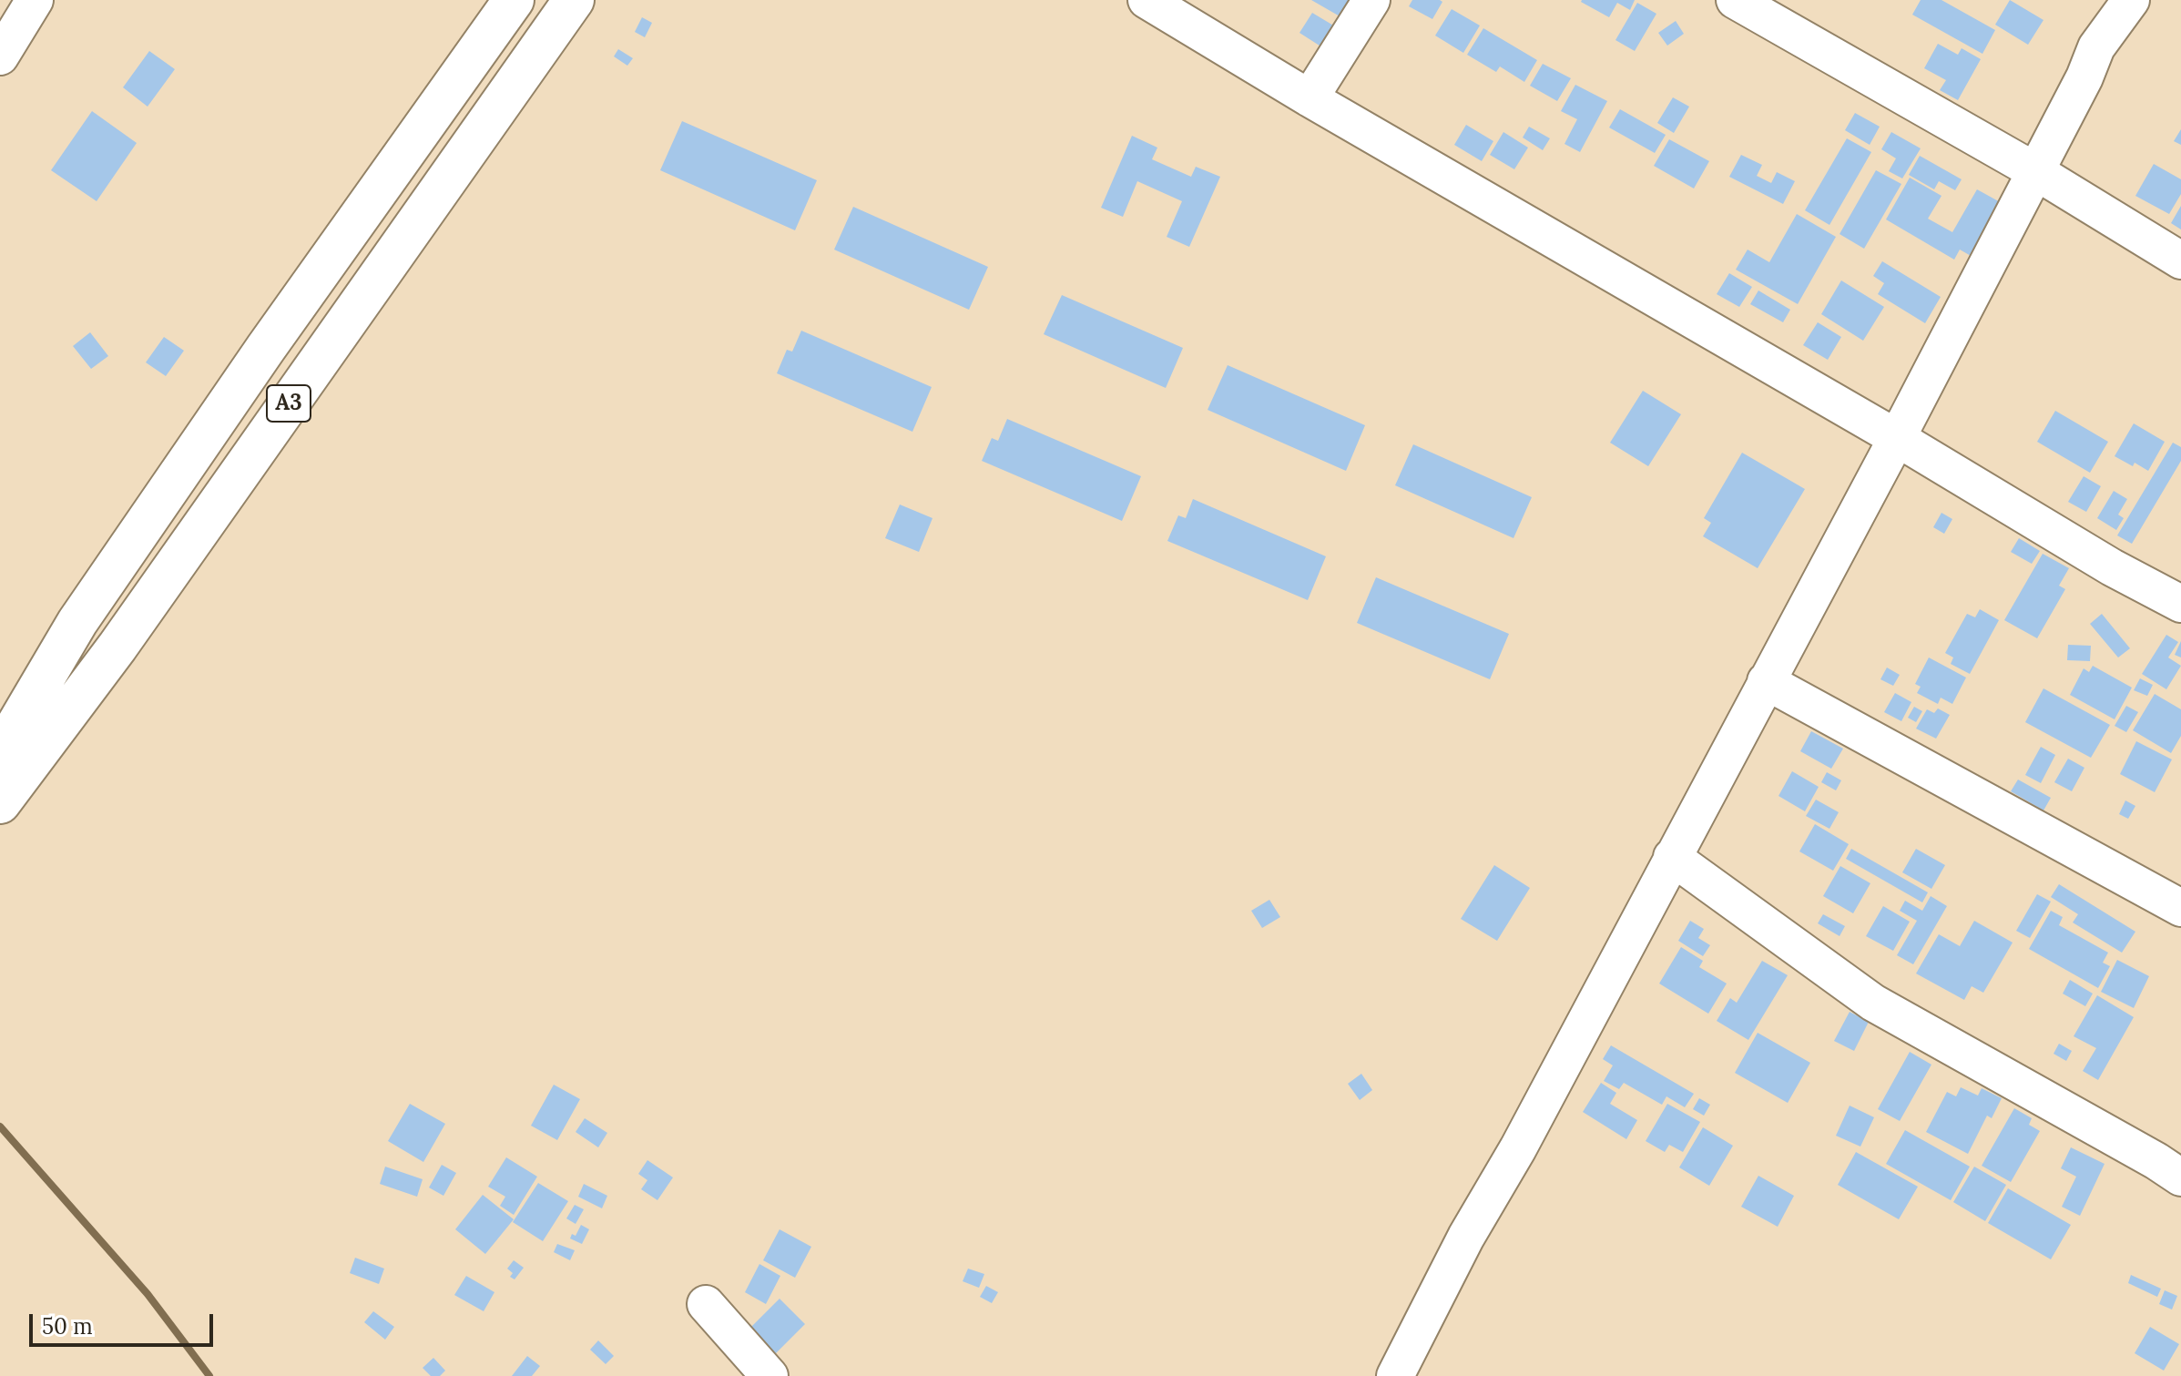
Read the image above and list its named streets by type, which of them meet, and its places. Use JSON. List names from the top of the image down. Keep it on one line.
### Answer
{"streets":{"highway":["A3"]},"scale_bar":"50 m"}
